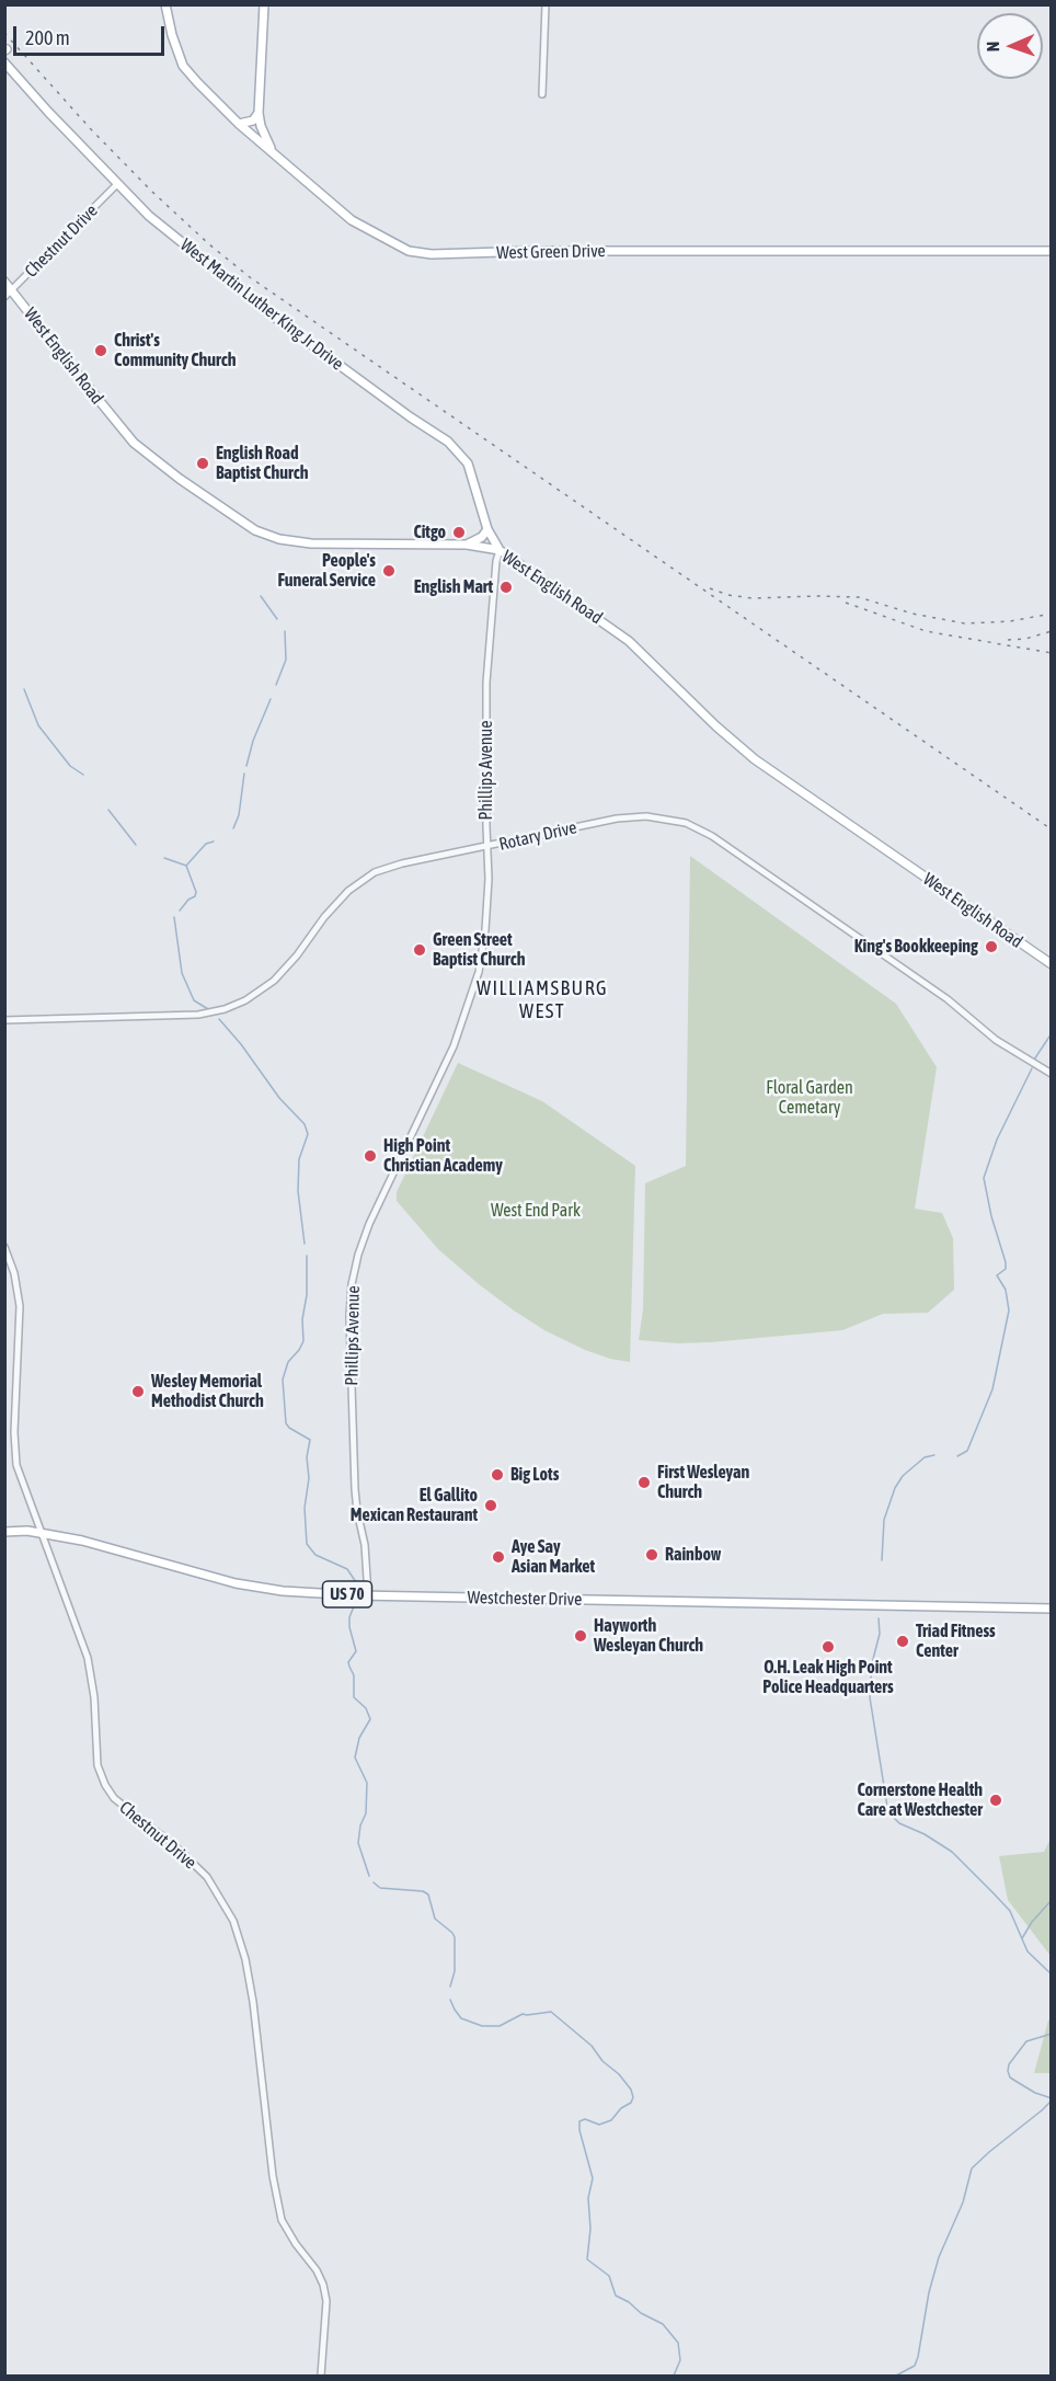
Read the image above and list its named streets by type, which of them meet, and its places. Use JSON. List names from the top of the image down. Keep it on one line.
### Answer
{"streets":{"main road":["West Green Drive","West Martin Luther King Jr Drive","West English Road","US 70","Westchester Drive"],"street":["Chestnut Drive","Phillips Avenue","Rotary Drive"]},"crossings":[["Chestnut Drive","West Martin Luther King Jr Drive"],["Chestnut Drive","West English Road"],["Chestnut Drive","Westchester Drive"],["West Martin Luther King Jr Drive","West English Road"],["West Martin Luther King Jr Drive","Phillips Avenue"],["West English Road","Phillips Avenue"],["Phillips Avenue","Rotary Drive"],["Phillips Avenue","Westchester Drive"]],"districts":["WILLIAMSBURG WEST"],"parks":["Floral Garden Cemetary","West End Park"],"places":["Christ's Community Church","English Road Baptist Church","Citgo","People's Funeral Service","English Mart","King's Bookkeeping","Green Street Baptist Church","High Point Christian Academy","Wesley Memorial Methodist Church","Big Lots","First Wesleyan Church","El Gallito Mexican Restaurant","Rainbow","Aye Say Asian Market","Hayworth Wesleyan Church","Triad Fitness Center","O.H. Leak High Point Police Headquarters","Cornerstone Health Care at Westchester"],"scale_bar":"200 m","north":"left"}
